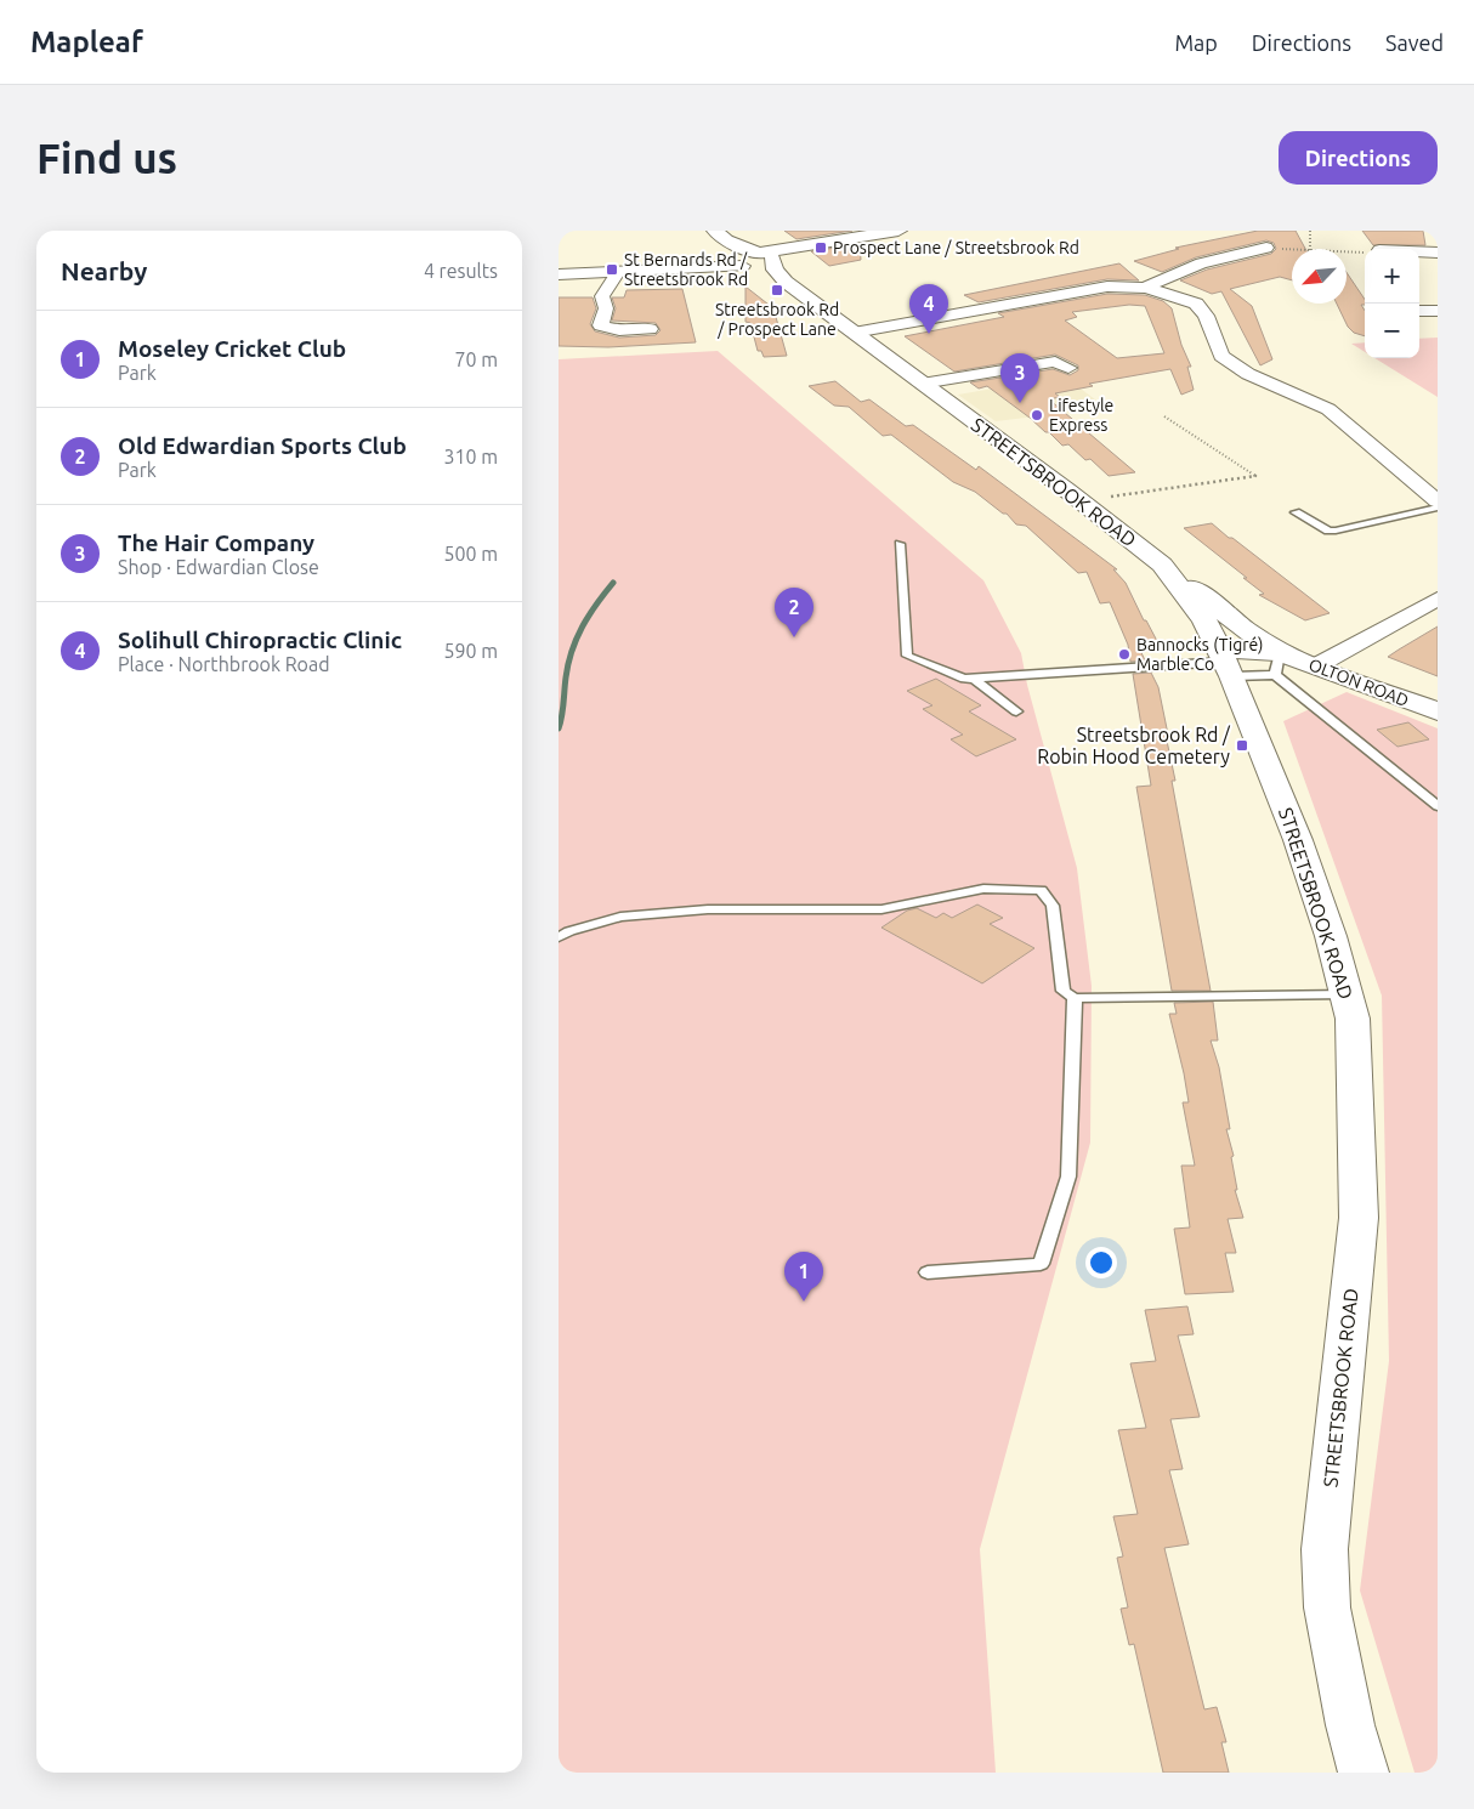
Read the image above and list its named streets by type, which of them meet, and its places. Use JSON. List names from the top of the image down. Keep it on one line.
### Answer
{"streets":{"main road":["STREETSBROOK ROAD","OLTON ROAD"]},"crossings":[["STREETSBROOK ROAD","OLTON ROAD"]],"places":{"transit":["Prospect Lane / Streetsbrook Rd","St Bernards Rd / Streetsbrook Rd","Streetsbrook Rd / Prospect Lane","Streetsbrook Rd / Robin Hood Cemetery"],"other":["Lifestyle Express","Bannocks (Tigré) Marble Co"]},"north":"bottom left","page":{"header":"Mapleaf","nav":["Map","Directions","Saved"],"buttons":"Directions","title":"Find us","heading":["Nearby","4 results"],"map_buttons":["+","−"],"pins":["4","3","2","1"],"list":[{"mark":"1","name":"Moseley Cricket Club","note":"Park","value":"70 m"},{"mark":"2","name":"Old Edwardian Sports Club","note":"Park","value":"310 m"},{"mark":"3","name":"The Hair Company","note":"Shop · Edwardian Close","value":"500 m"},{"mark":"4","name":"Solihull Chiropractic Clinic","note":"Place · Northbrook Road","value":"590 m"}]}}
